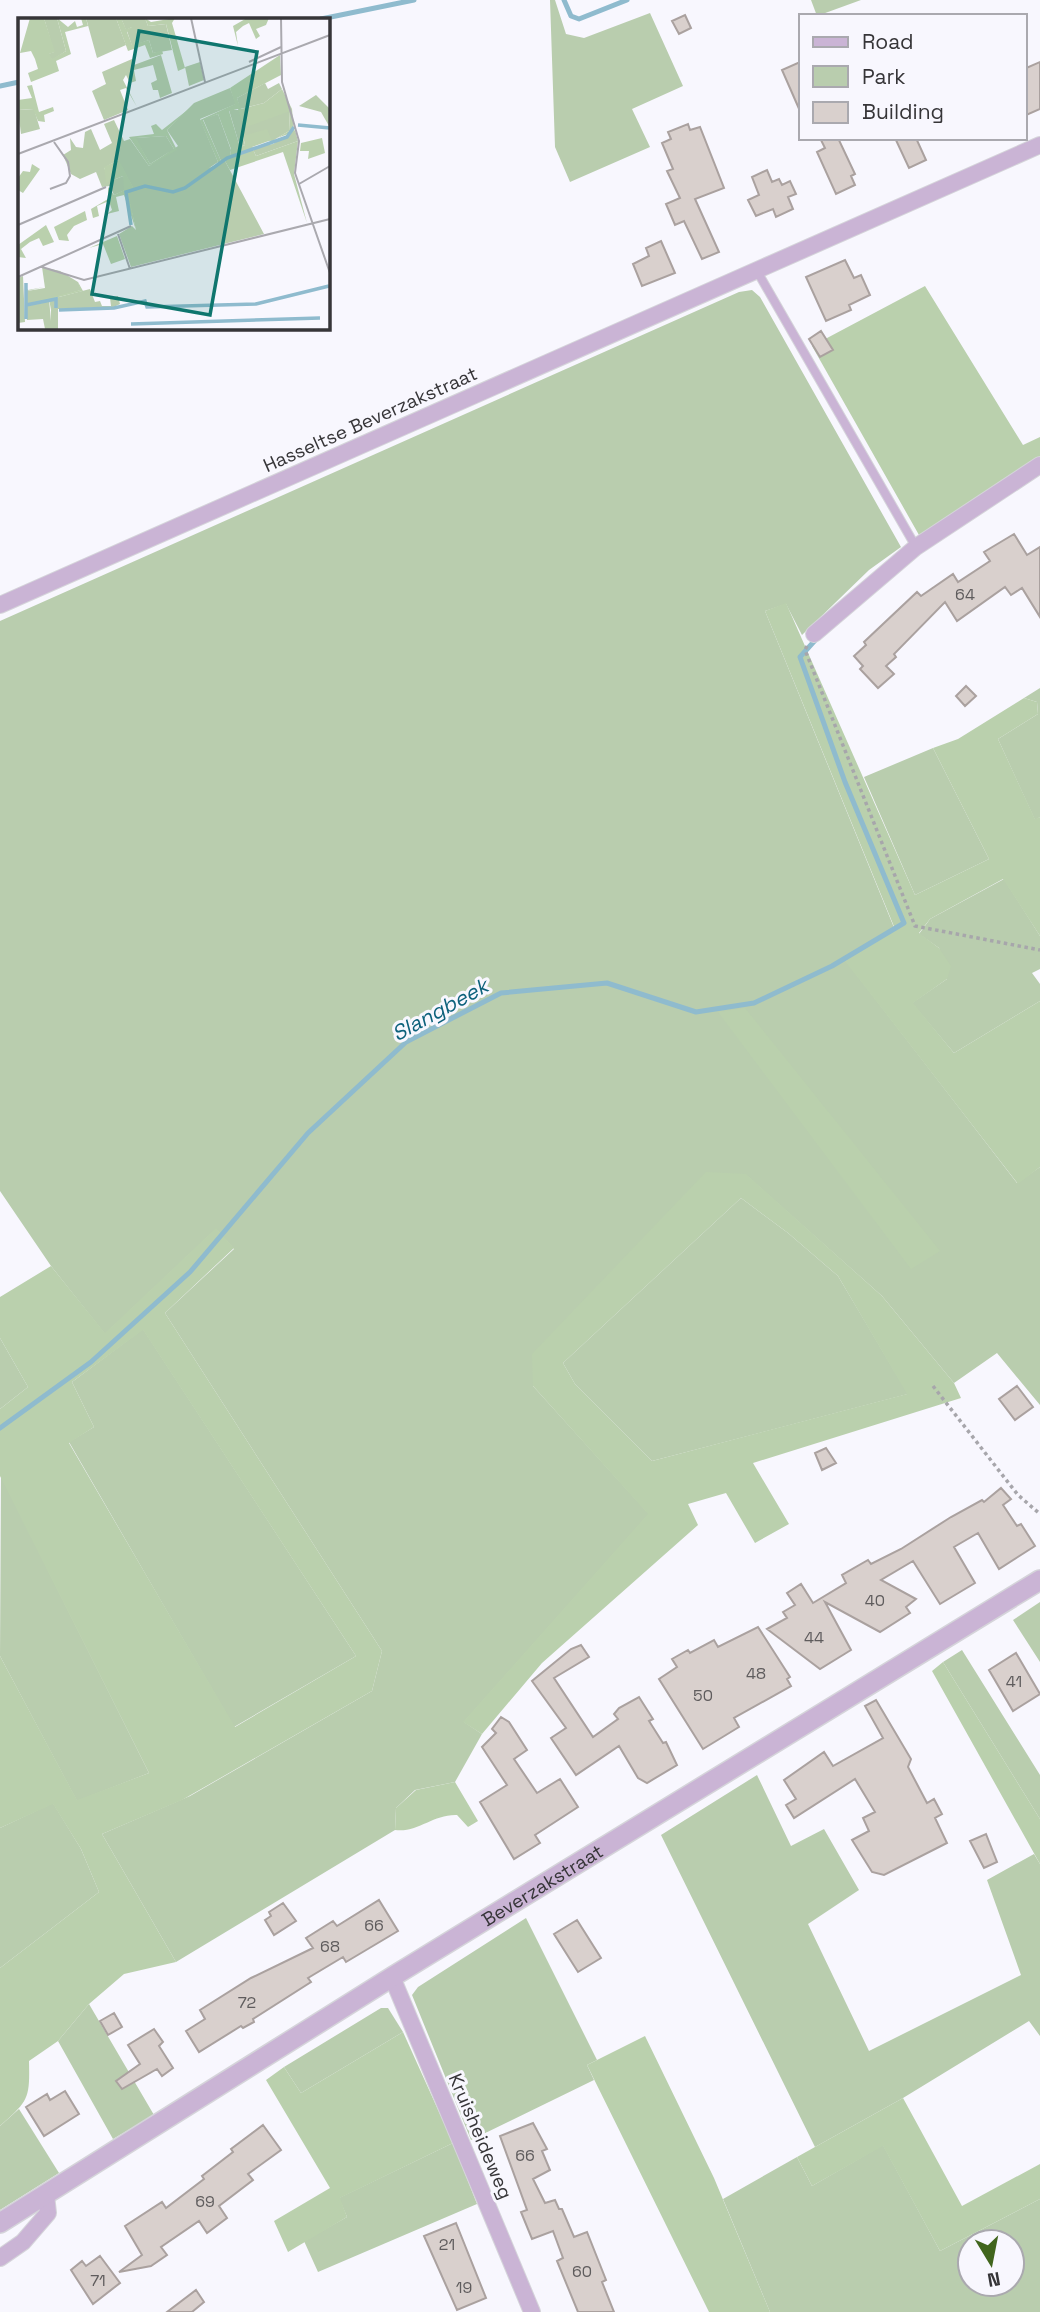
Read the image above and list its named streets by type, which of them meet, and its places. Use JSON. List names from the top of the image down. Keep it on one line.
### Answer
{"streets":{"street":["Hasseltse Beverzakstraat","Beverzakstraat","Kruisheideweg"]},"crossings":[["Beverzakstraat","Kruisheideweg"]],"water":["Slangbeek"],"house_numbers":["64","40","44","48","41","50","66","68","72","66","69","21","60","71","19"],"legend":["Road","Park","Building"],"north":"bottom"}
